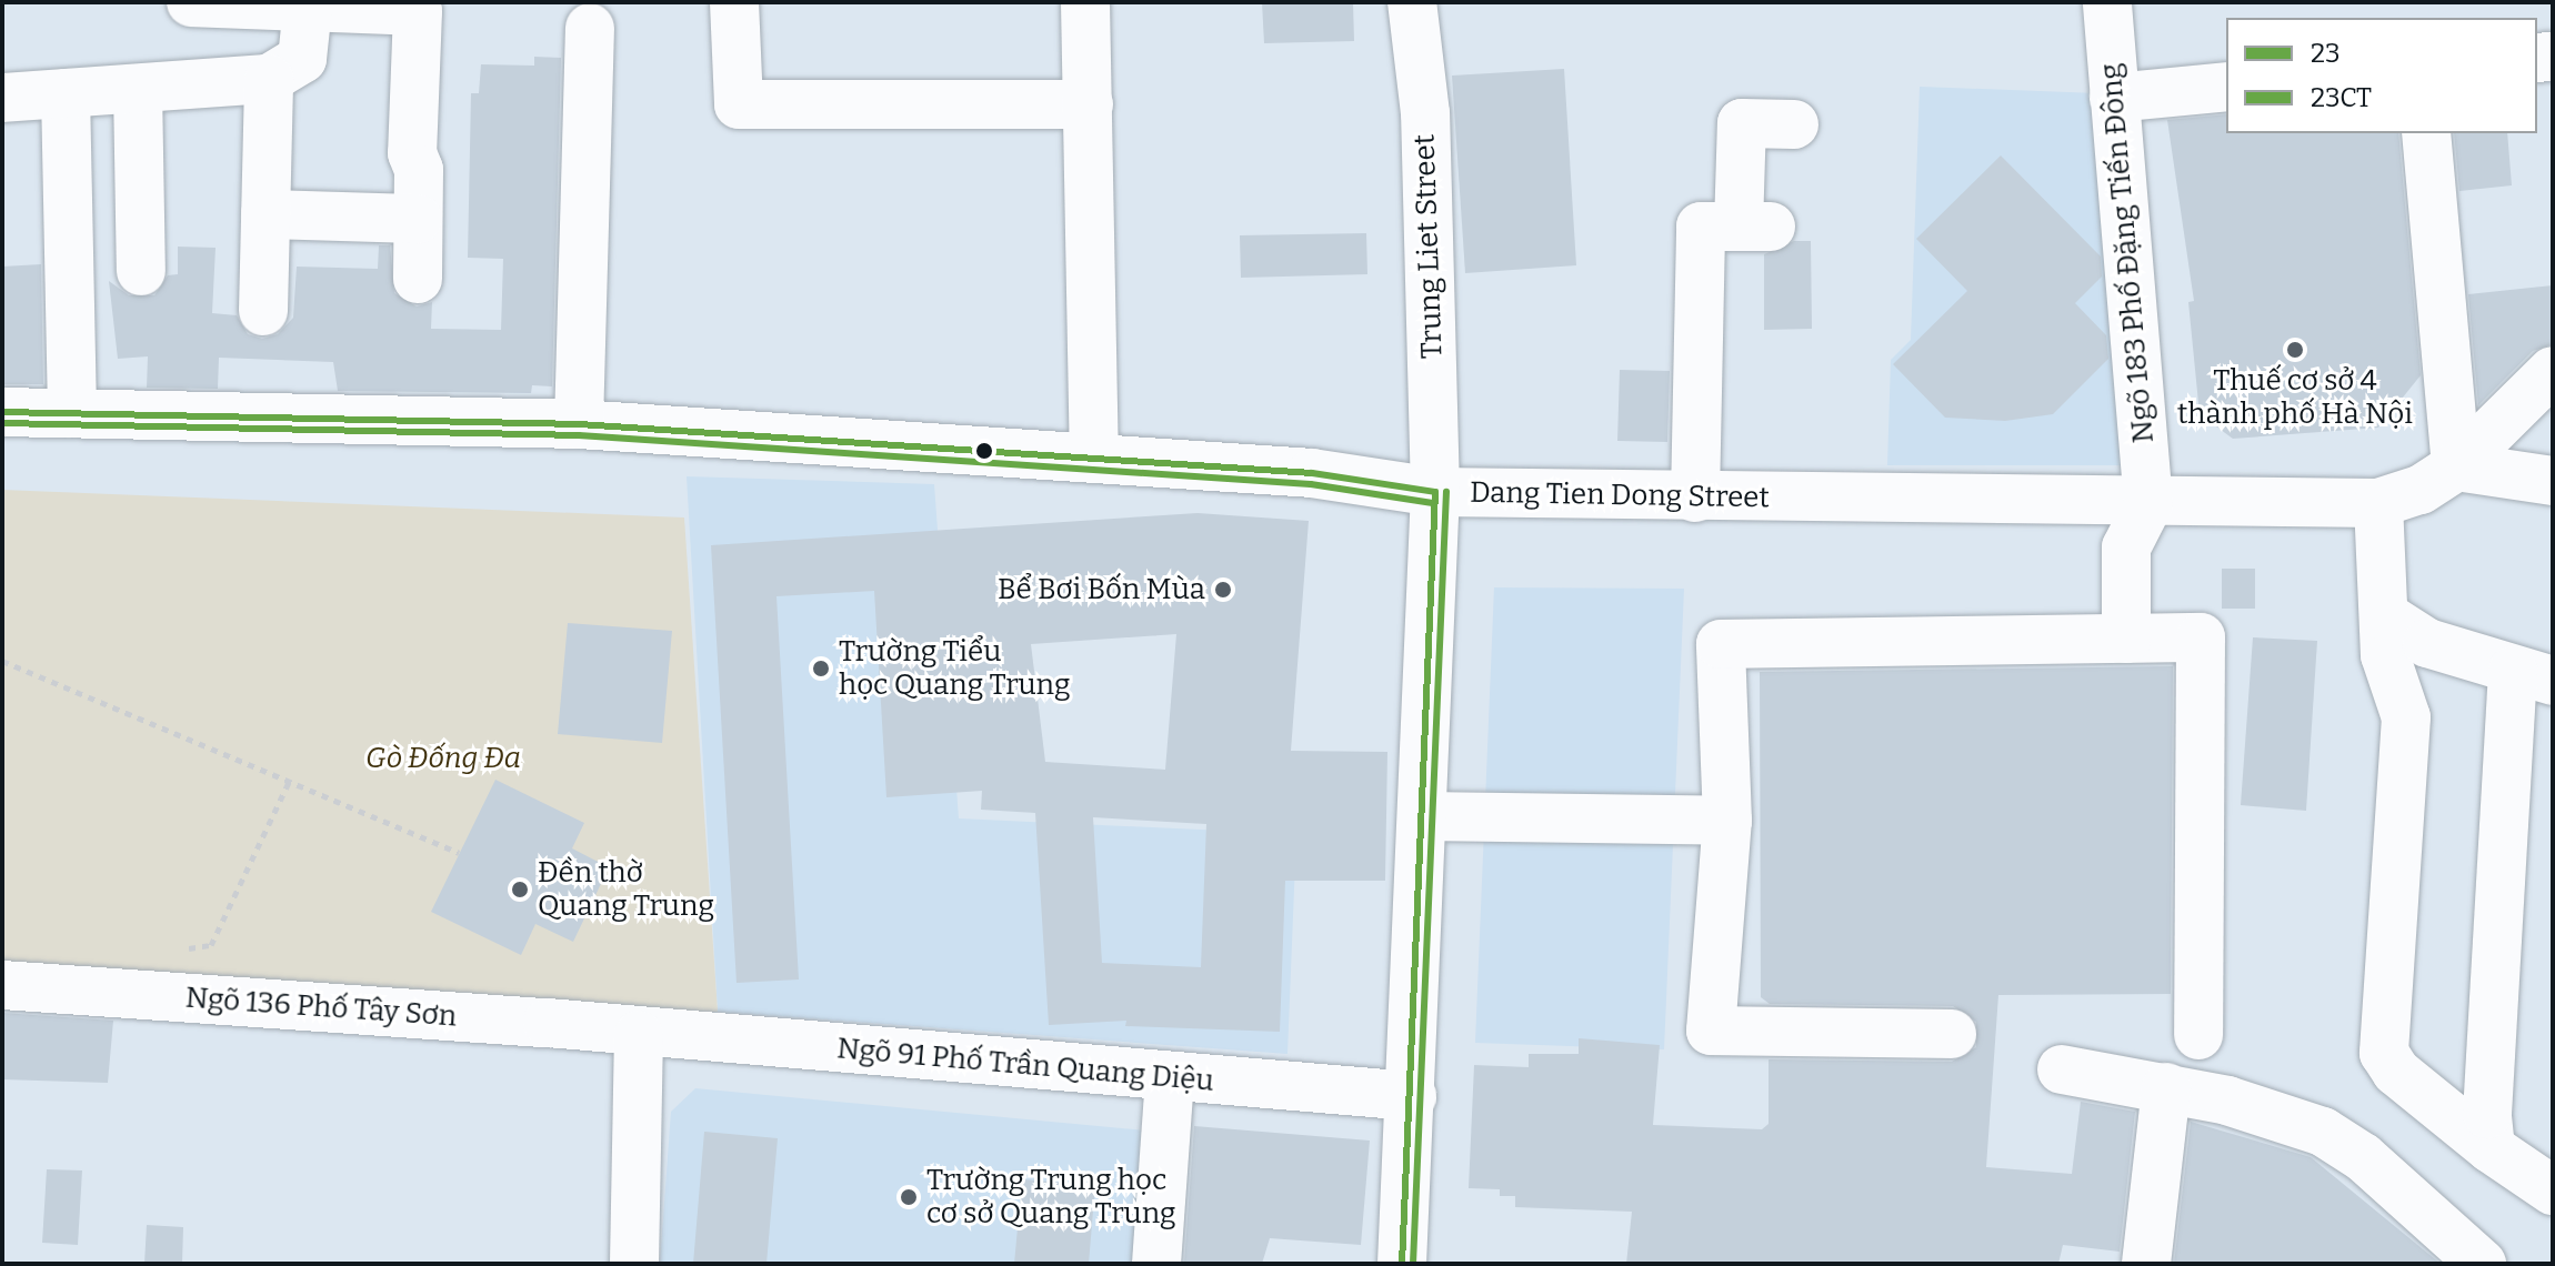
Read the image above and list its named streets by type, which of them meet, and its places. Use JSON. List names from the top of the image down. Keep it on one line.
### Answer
{"streets":{"street":["Trung Liet Street","Ngõ 183 Phố Đặng Tiến Đông","Dang Tien Dong Street","Ngõ 136 Phố Tây Sơn","Ngõ 91 Phố Trần Quang Diệu"]},"crossings":[["Trung Liet Street","Dang Tien Dong Street"],["Trung Liet Street","Ngõ 91 Phố Trần Quang Diệu"],["Ngõ 183 Phố Đặng Tiến Đông","Dang Tien Dong Street"],["Ngõ 136 Phố Tây Sơn","Ngõ 91 Phố Trần Quang Diệu"]],"parks":["Gò Đống Đa"],"places":["Thuế cơ sở 4 thành phố Hà Nội","Bể Bơi Bốn Mùa","Trường Tiểu học Quang Trung","Đền thờ Quang Trung","Trường Trung học cơ sở Quang Trung"],"lines":["transit line 23","transit line 23CT"],"legend":["23","23CT"]}
